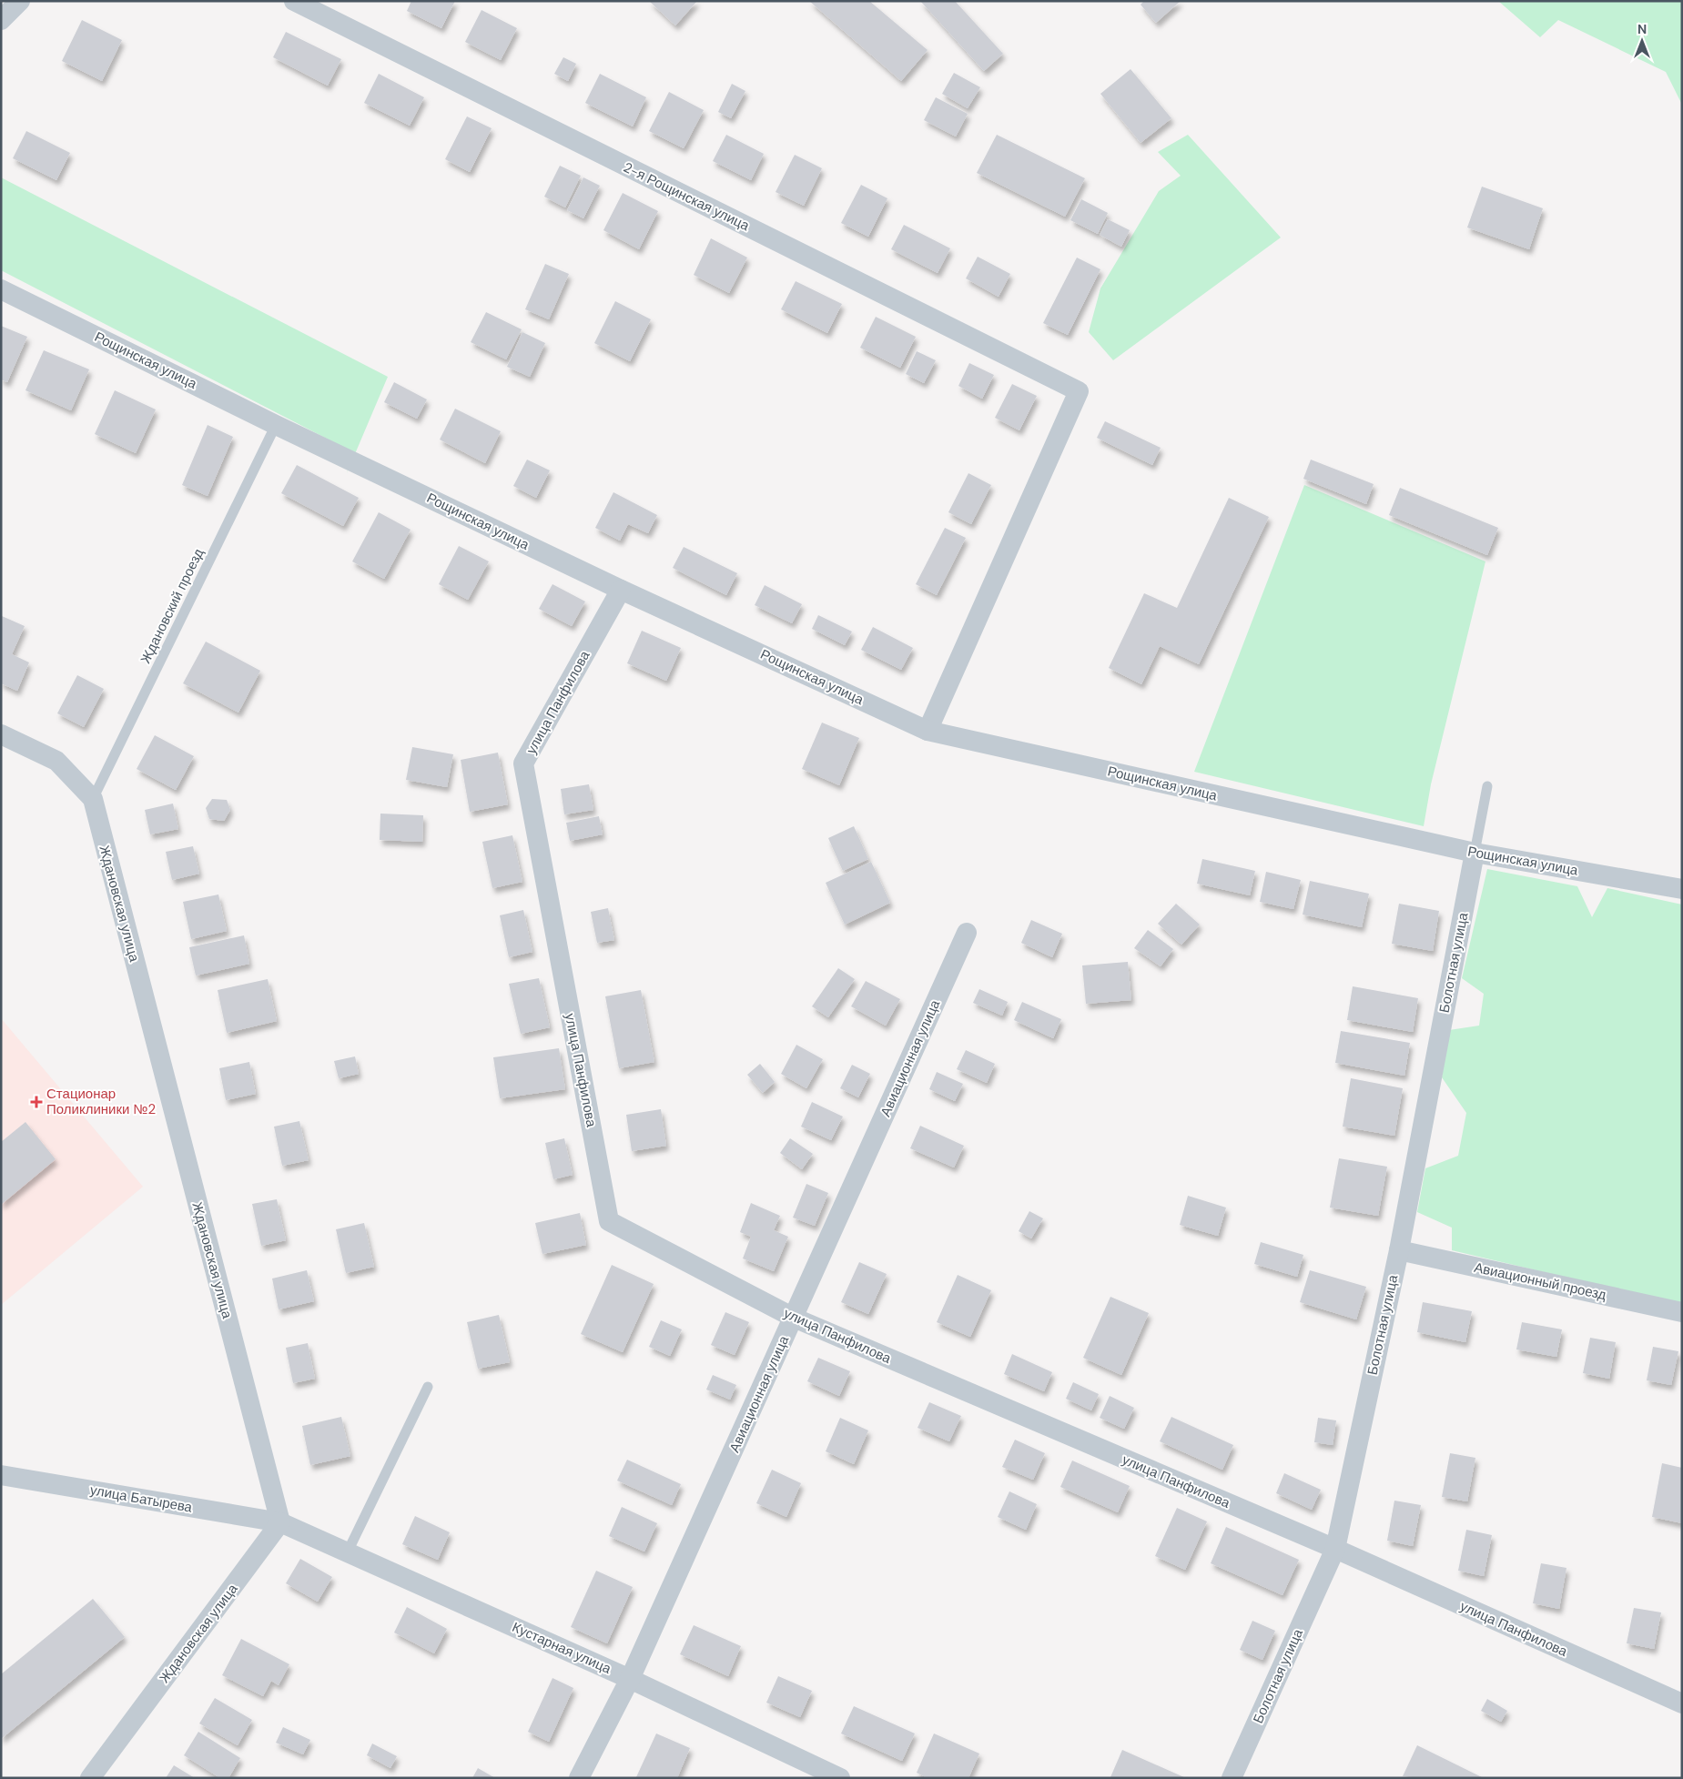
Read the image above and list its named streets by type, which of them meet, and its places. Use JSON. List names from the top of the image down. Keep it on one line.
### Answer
{"streets":{"street":["2-я Рощинская улица","Рощинская улица","улица Панфилова","Ждановская улица","Болотная улица","Авиационная улица","Авиационный проезд","улица Батырева","Кустарная улица"],"lane":["Ждановский проезд"]},"crossings":[["2-я Рощинская улица","Рощинская улица"],["Рощинская улица","Ждановский проезд"],["Рощинская улица","улица Панфилова"],["Рощинская улица","Болотная улица"],["Ждановский проезд","Ждановская улица"],["улица Панфилова","Болотная улица"],["улица Панфилова","Авиационная улица"],["Ждановская улица","улица Батырева"],["Ждановская улица","Кустарная улица"],["Болотная улица","Авиационный проезд"],["Авиационная улица","Кустарная улица"],["улица Батырева","Кустарная улица"]],"places":{"health":["Стационар Поликлиники №2"]},"north":"top"}
